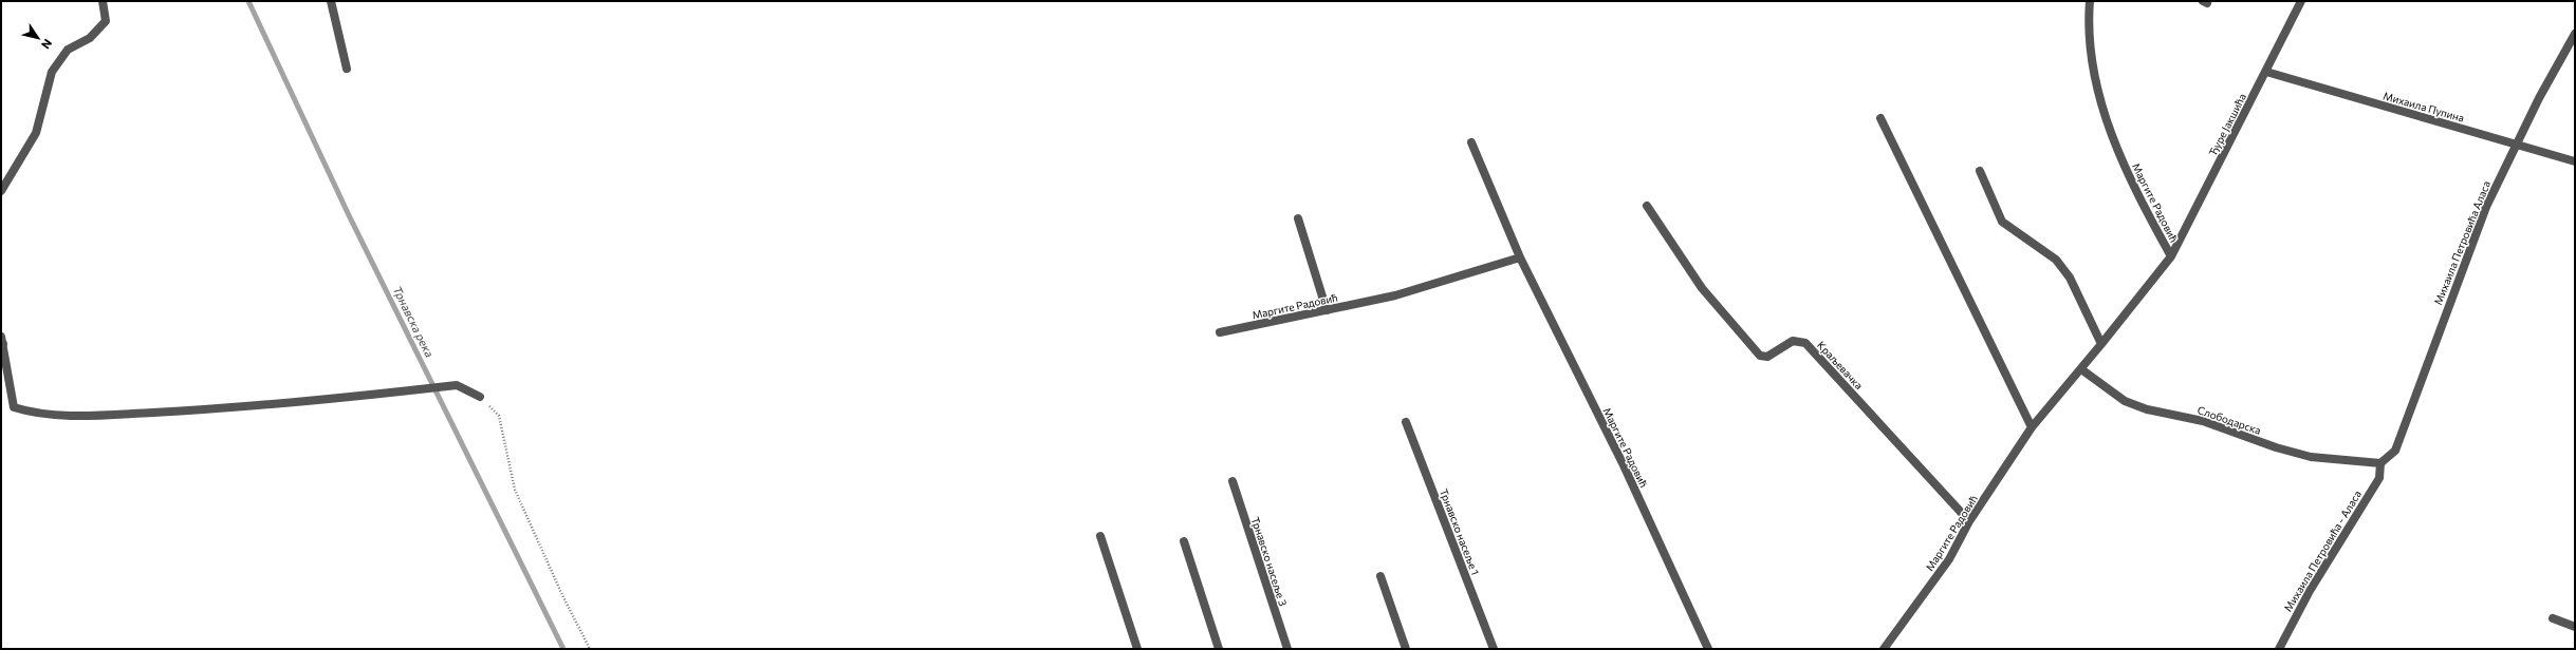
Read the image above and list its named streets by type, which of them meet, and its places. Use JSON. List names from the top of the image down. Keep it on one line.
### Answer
{"streets":{"street":["Михаила Пупина","Ђуре Јакшића","Маргите Радовић","Михаила Петровића Аласа","Краљевачка","Слободарска","Трнавско насеље 1","Михаила Петровића - Аласа","Трнавско насеље 3"]},"crossings":[["Михаила Пупина","Ђуре Јакшића"],["Михаила Пупина","Михаила Петровића Аласа"],["Ђуре Јакшића","Маргите Радовић"],["Маргите Радовић","Краљевачка"],["Маргите Радовић","Слободарска"],["Михаила Петровића Аласа","Слободарска"],["Михаила Петровића Аласа","Михаила Петровића - Аласа"],["Слободарска","Михаила Петровића - Аласа"]],"water":["Трнавска река"],"north":"bottom right"}
